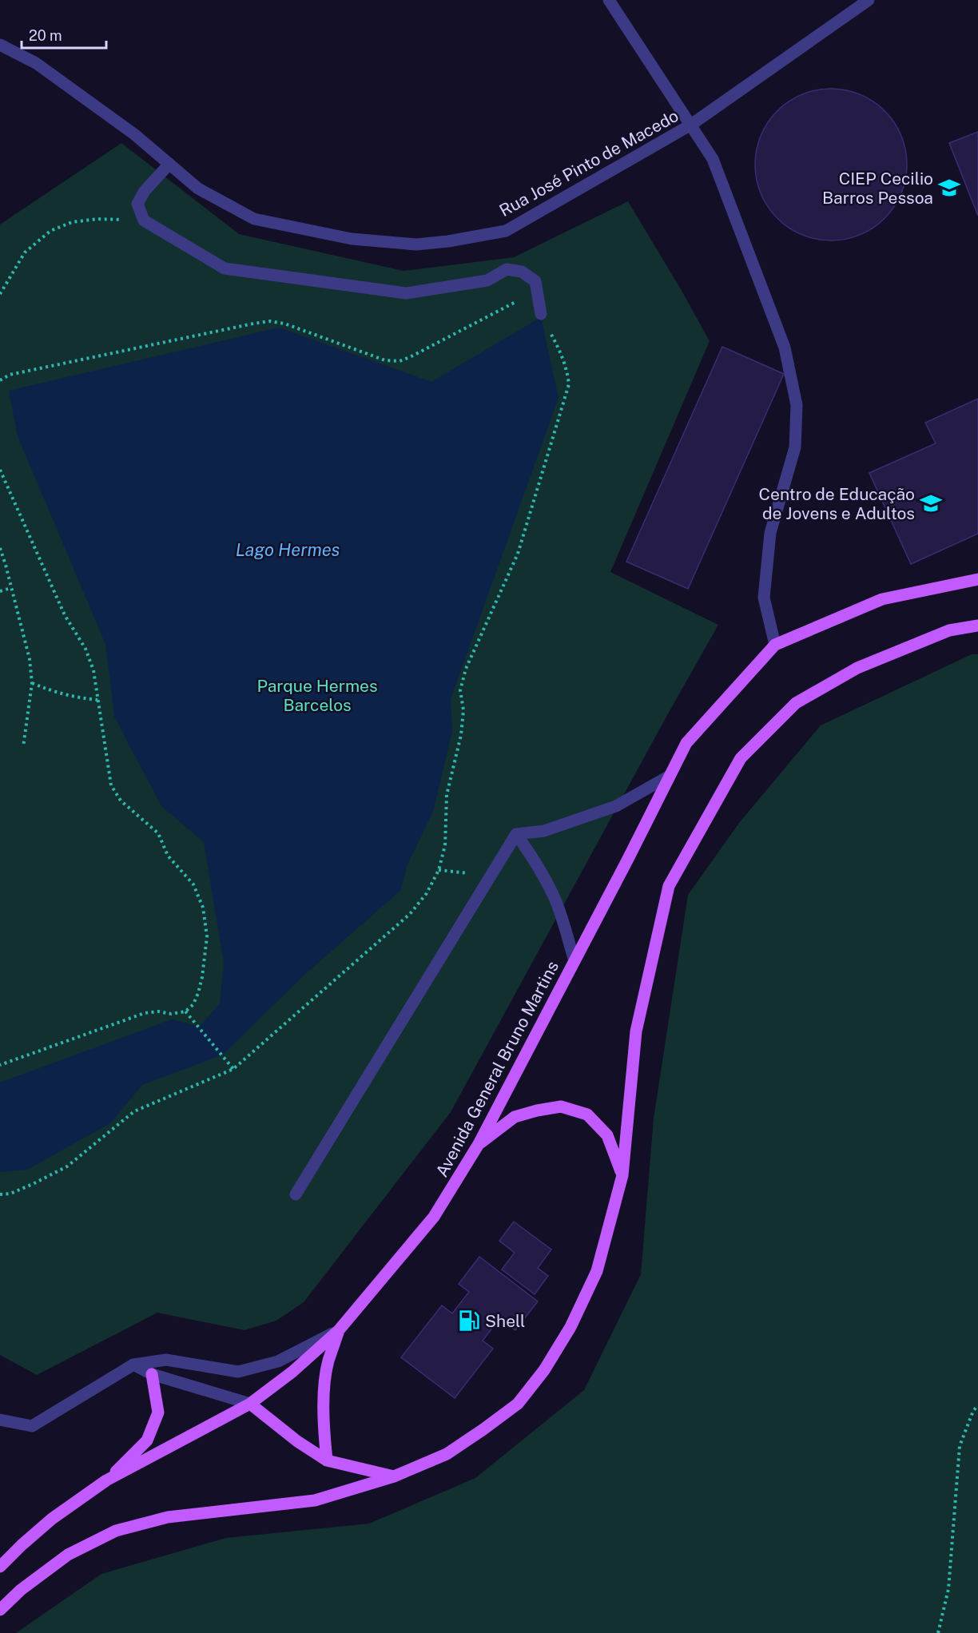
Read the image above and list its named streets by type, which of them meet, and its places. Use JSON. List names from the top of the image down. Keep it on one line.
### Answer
{"streets":{"main road":["Avenida General Bruno Martins"],"street":["Rua José Pinto de Macedo"]},"water":["Lago Hermes"],"parks":["Parque Hermes Barcelos"],"places":{"school or university":["CIEP Cecilio Barros Pessoa","Centro de Educação de Jovens e Adultos"],"fuel station":["Shell"]},"scale_bar":"20 m"}
